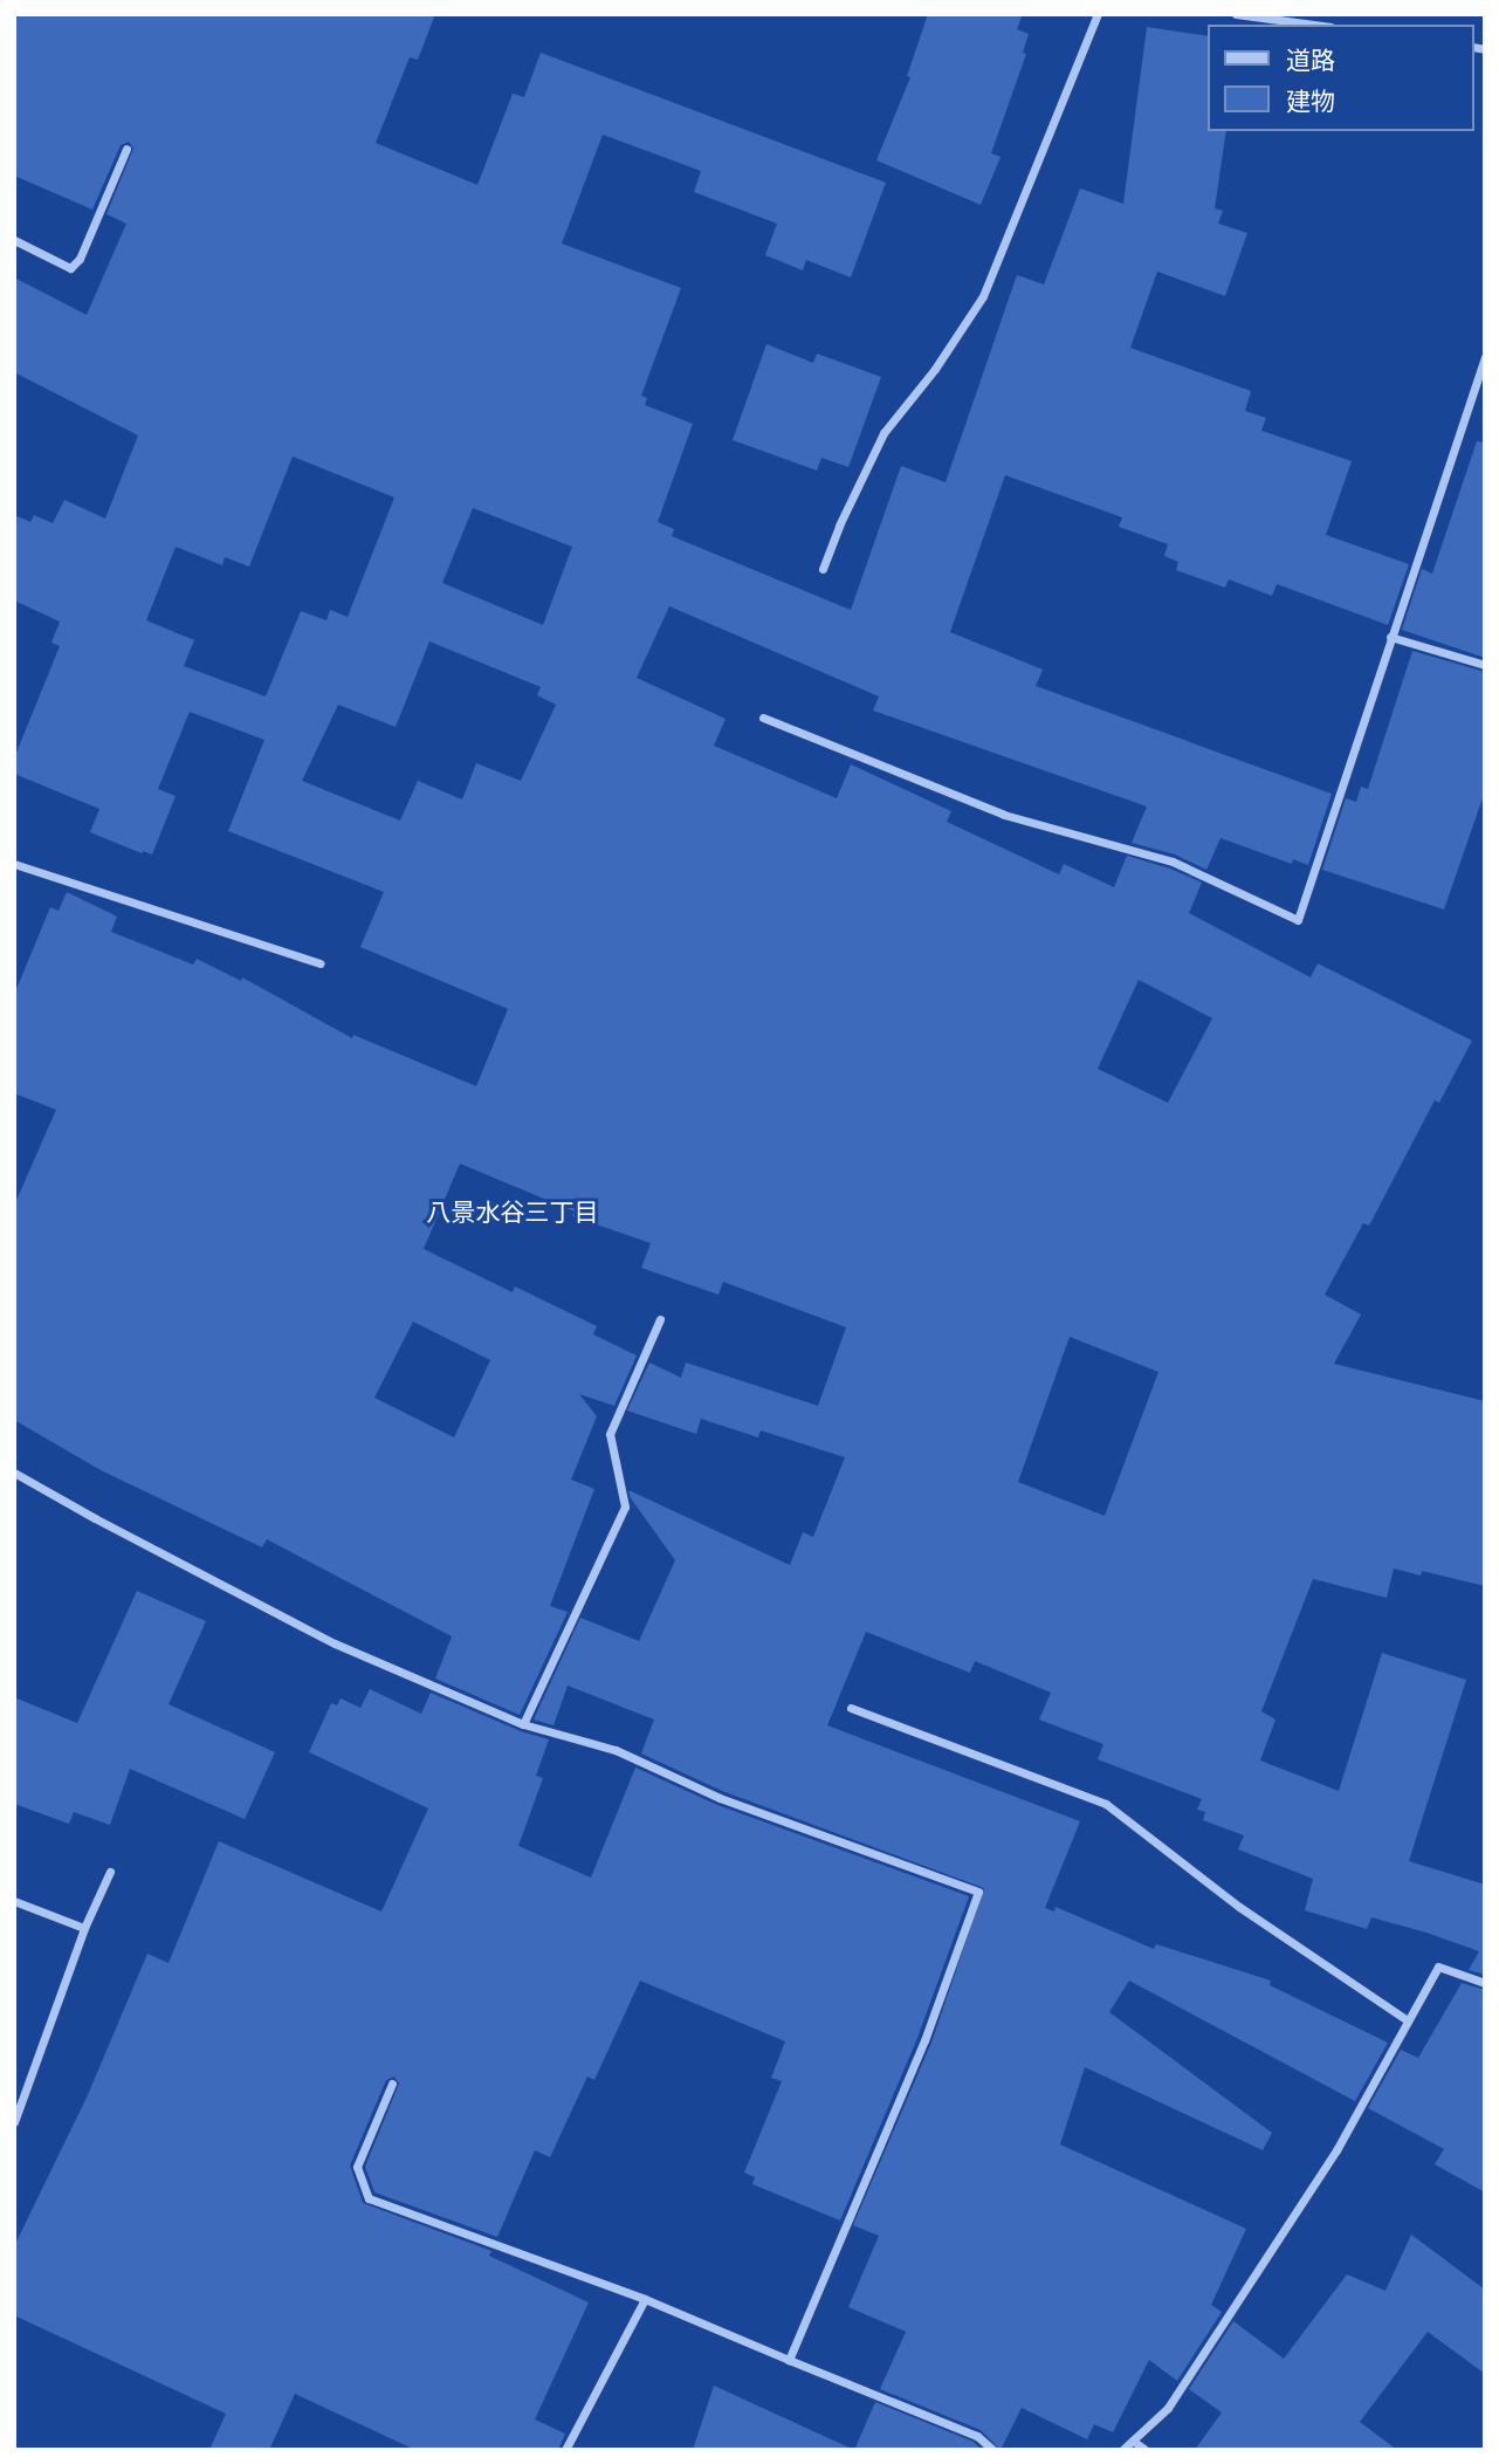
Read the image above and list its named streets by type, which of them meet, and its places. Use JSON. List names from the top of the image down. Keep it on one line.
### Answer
{"districts":["八景水谷三丁目"],"legend":["道路","建物"]}
